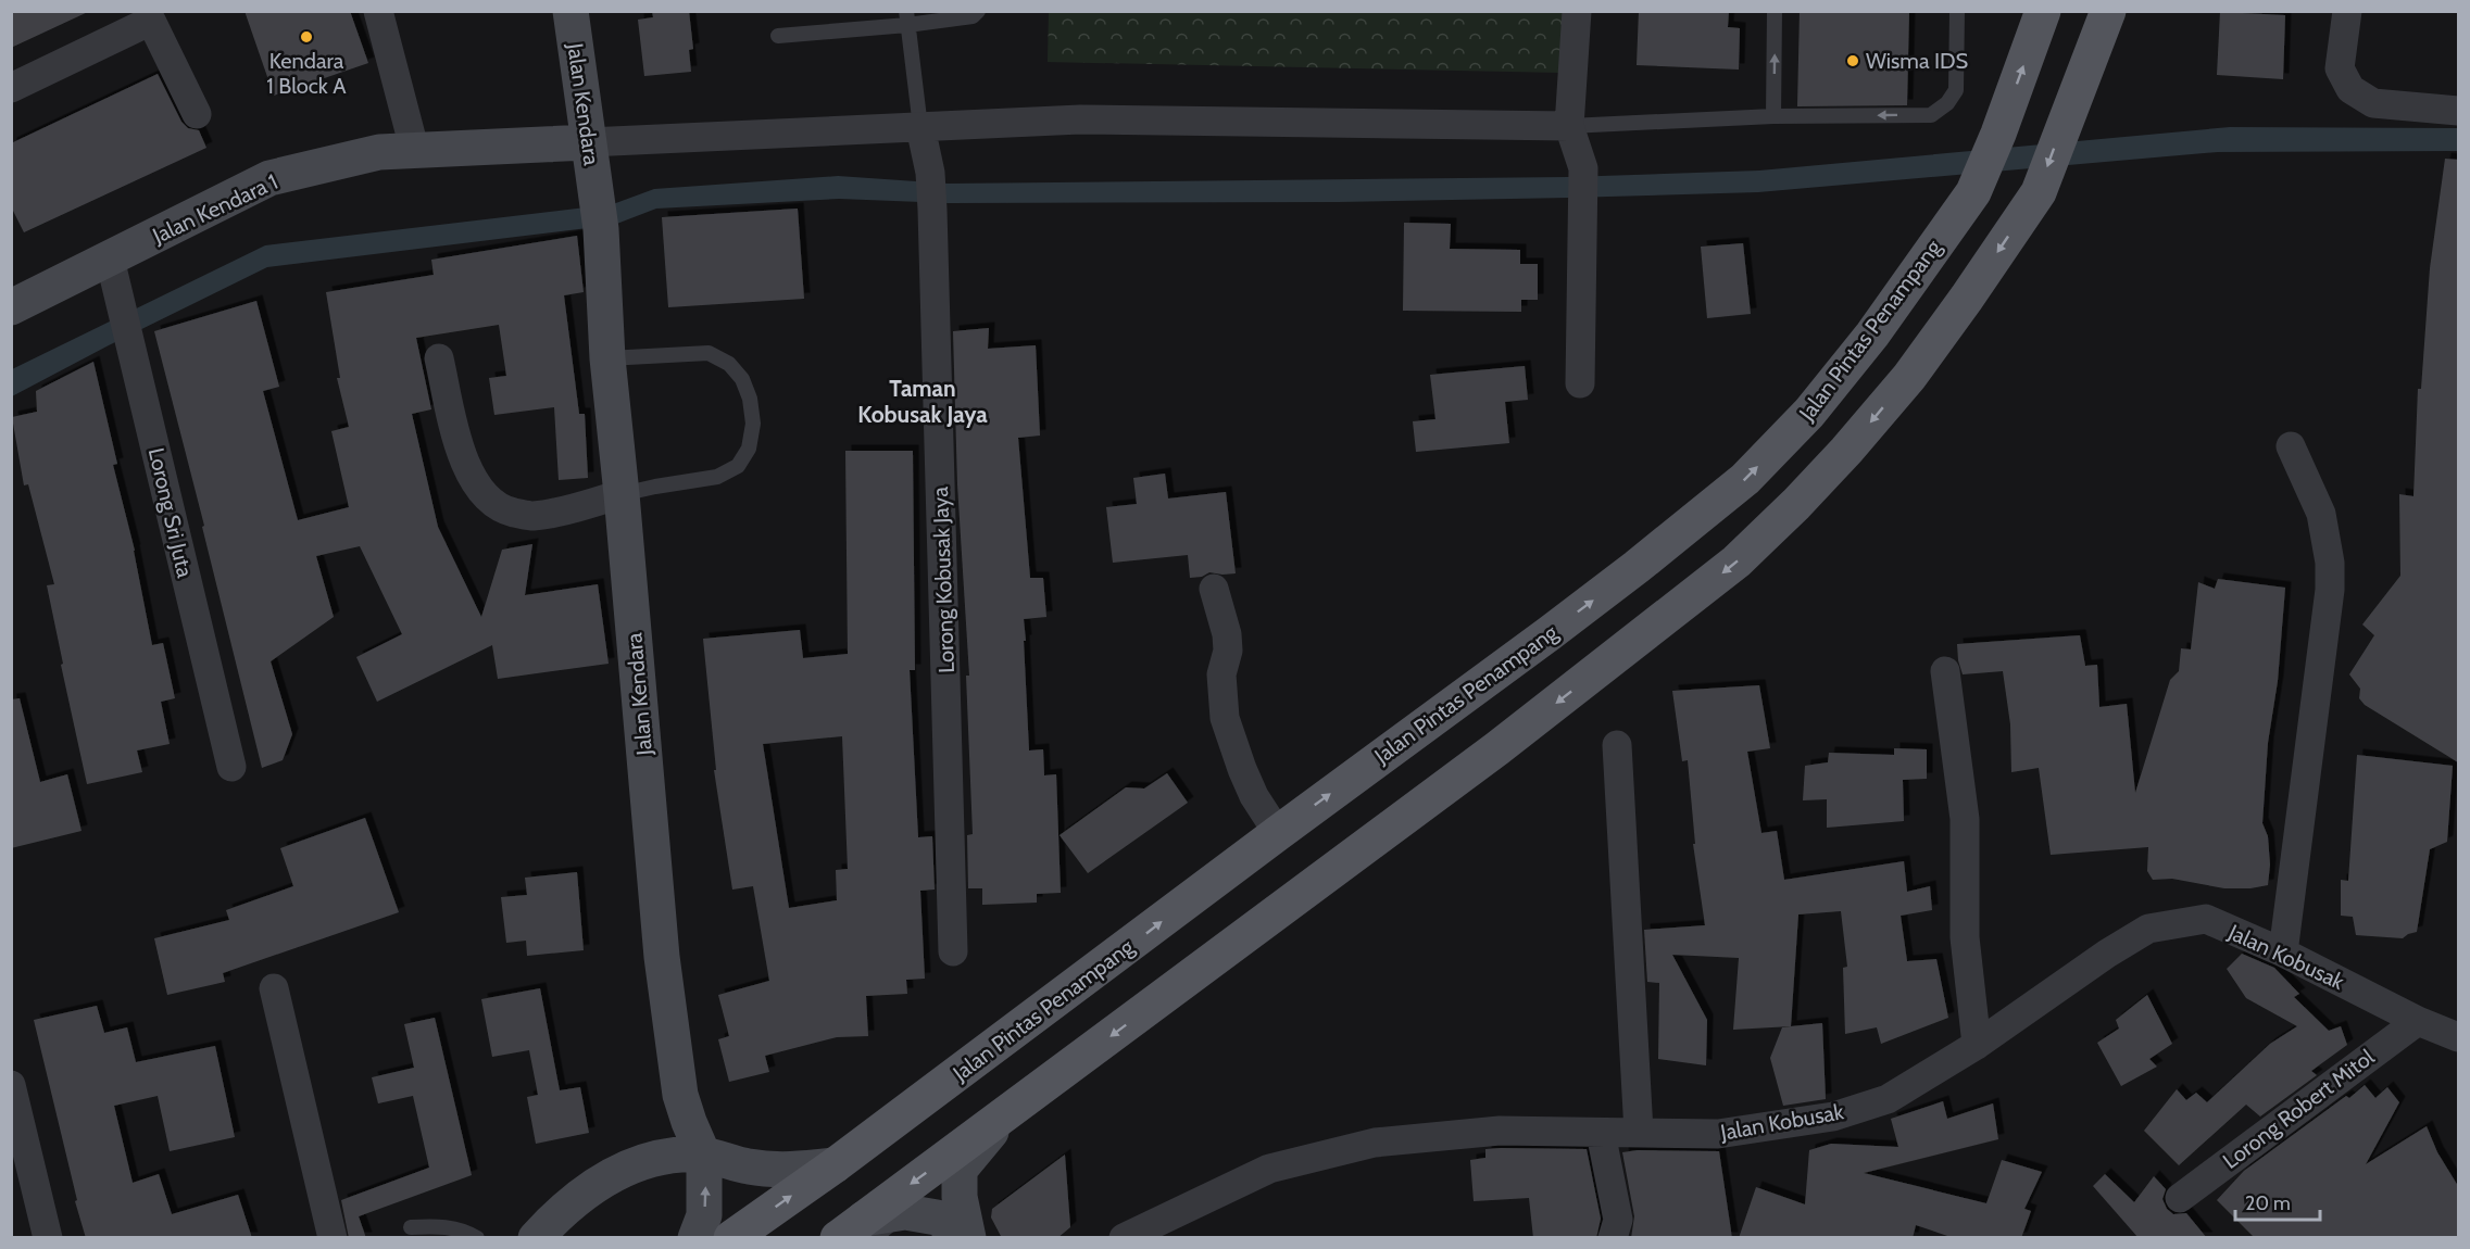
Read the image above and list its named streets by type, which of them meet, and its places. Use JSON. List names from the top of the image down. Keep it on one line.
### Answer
{"streets":{"main road":["Jalan Pintas Penampang"],"street":["Jalan Kendara","Jalan Kendara 1","Lorong Sri Juta","Lorong Kobusak Jaya","Jalan Kobusak","Lorong Robert Mitol"]},"crossings":[["Jalan Kendara","Jalan Kendara 1"],["Jalan Kendara 1","Lorong Sri Juta"],["Jalan Kobusak","Lorong Robert Mitol"]],"districts":["Taman Kobusak Jaya"],"places":["Kendara 1 Block A","Wisma IDS"],"scale_bar":"20 m"}
